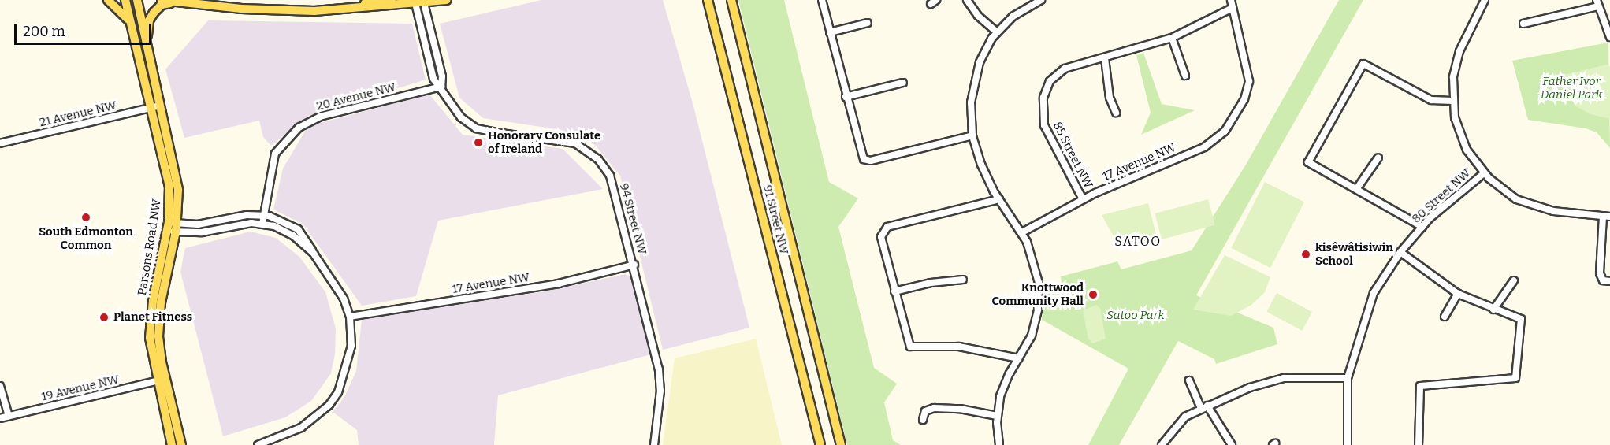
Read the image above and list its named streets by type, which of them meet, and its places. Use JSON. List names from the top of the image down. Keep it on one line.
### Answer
{"streets":{"main road":["91 Street NW","Parsons Road NW"],"street":["20 Avenue NW","21 Avenue NW","85 Street NW","17 Avenue NW","80 Street NW","94 Street NW","19 Avenue NW"]},"crossings":[["20 Avenue NW","94 Street NW"],["21 Avenue NW","Parsons Road NW"],["85 Street NW","17 Avenue NW"],["17 Avenue NW","94 Street NW"],["Parsons Road NW","19 Avenue NW"]],"districts":["SATOO"],"parks":["Father Ivor Daniel Park","Satoo Park"],"places":["Honorary Consulate of Ireland","South Edmonton Common","kisêwâtisiwin School","Knottwood Community Hall","Planet Fitness"],"scale_bar":"200 m"}
